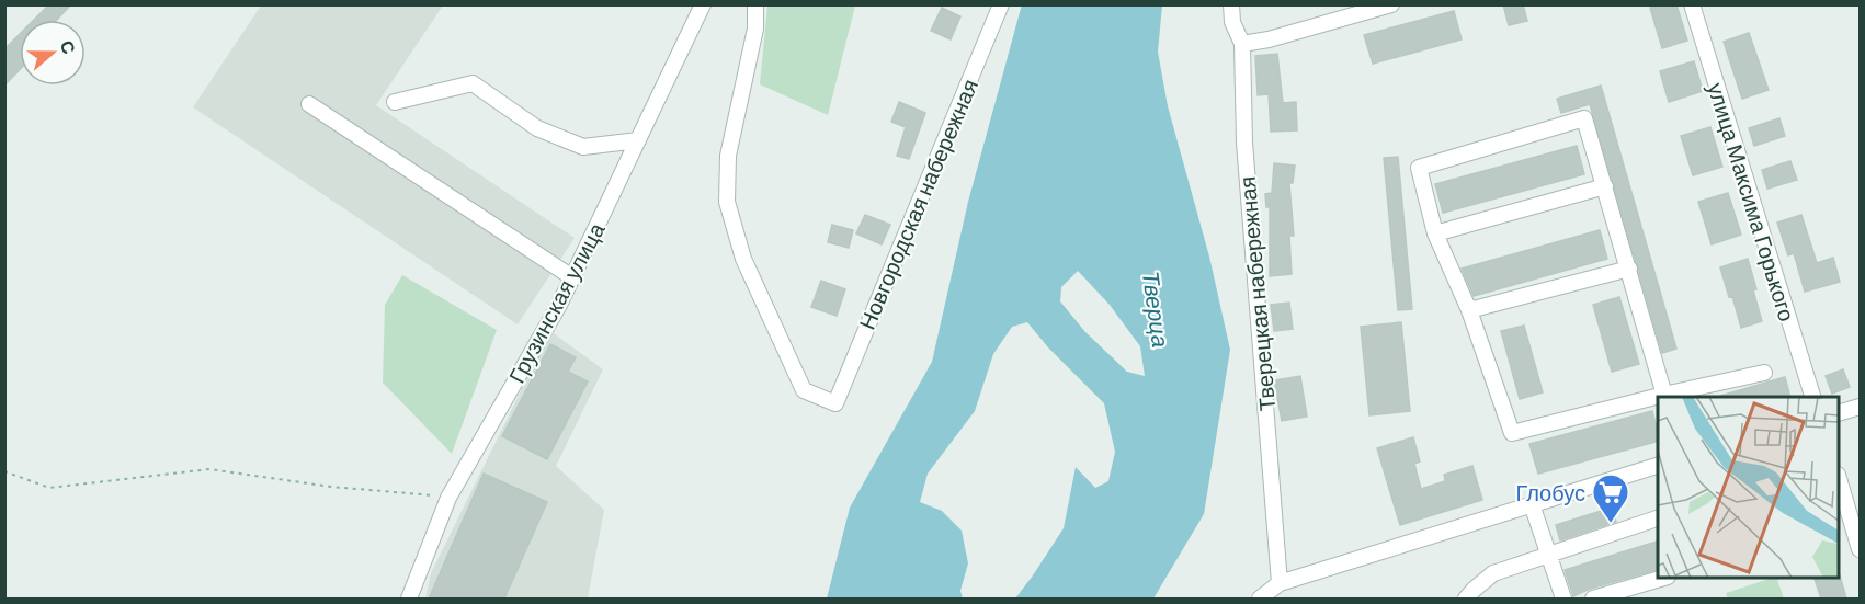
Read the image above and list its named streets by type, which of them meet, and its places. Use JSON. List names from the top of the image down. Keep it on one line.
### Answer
{"streets":{"street":["улица Максима Горького","Новгородская набережная","Тверецкая набережная","Грузинская улица"]},"water":["Тверца"],"places":{"supermarket":["Глобус"]},"north":"right"}
